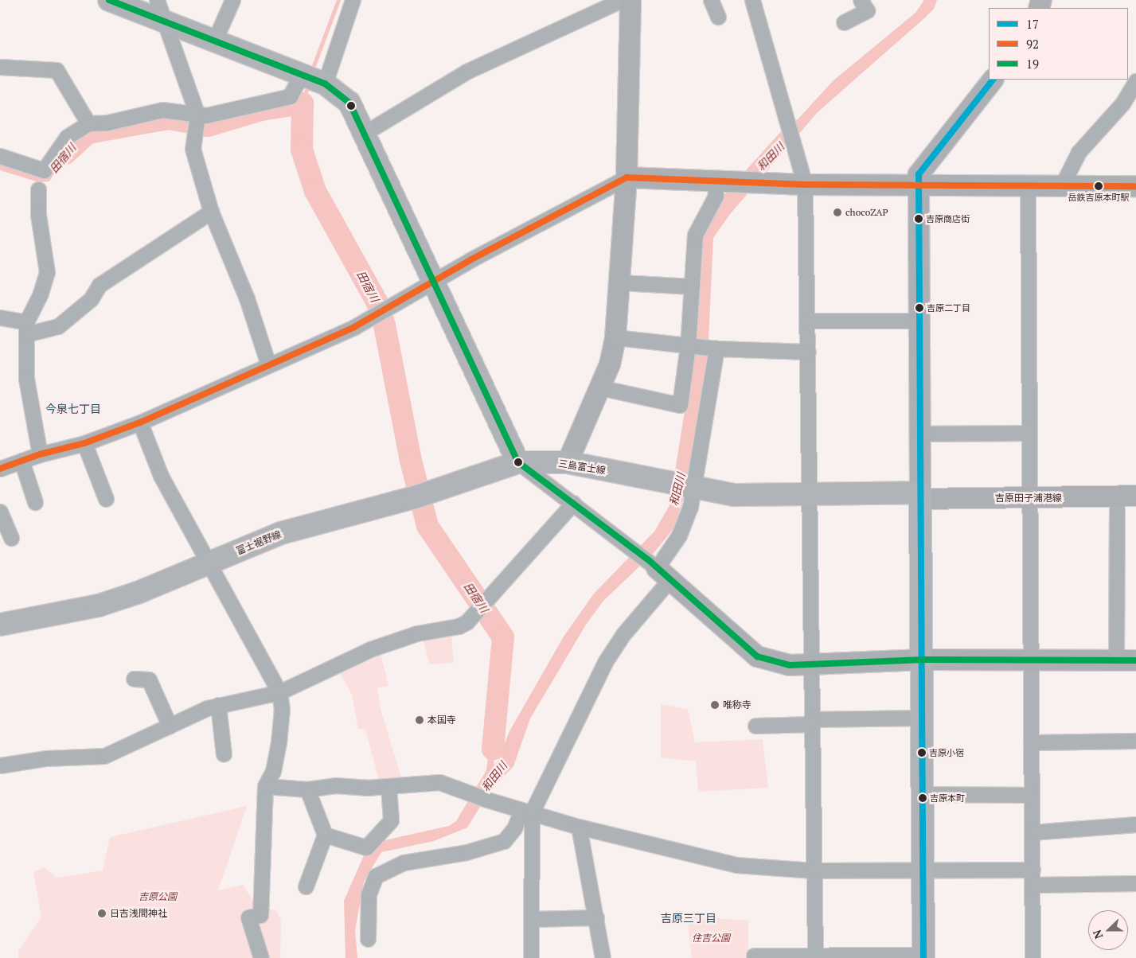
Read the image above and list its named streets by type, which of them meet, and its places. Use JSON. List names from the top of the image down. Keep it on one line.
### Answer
{"streets":{"main road":["三島富士線","富士裾野線"],"street":["吉原田子浦港線"]},"crossings":[["三島富士線","吉原田子浦港線"],["三島富士線","富士裾野線"]],"districts":["今泉七丁目","吉原三丁目"],"water":["和田川","田宿川"],"parks":["吉原公園","住吉公園"],"places":["岳鉄吉原本町駅","chocoZAP","吉原商店街","吉原二丁目","唯称寺","本国寺","吉原小宿","吉原本町","日吉浅間神社"],"lines":["transit line 19","transit line 17","transit line 92"],"legend":["17","92","19"],"north":"left"}
